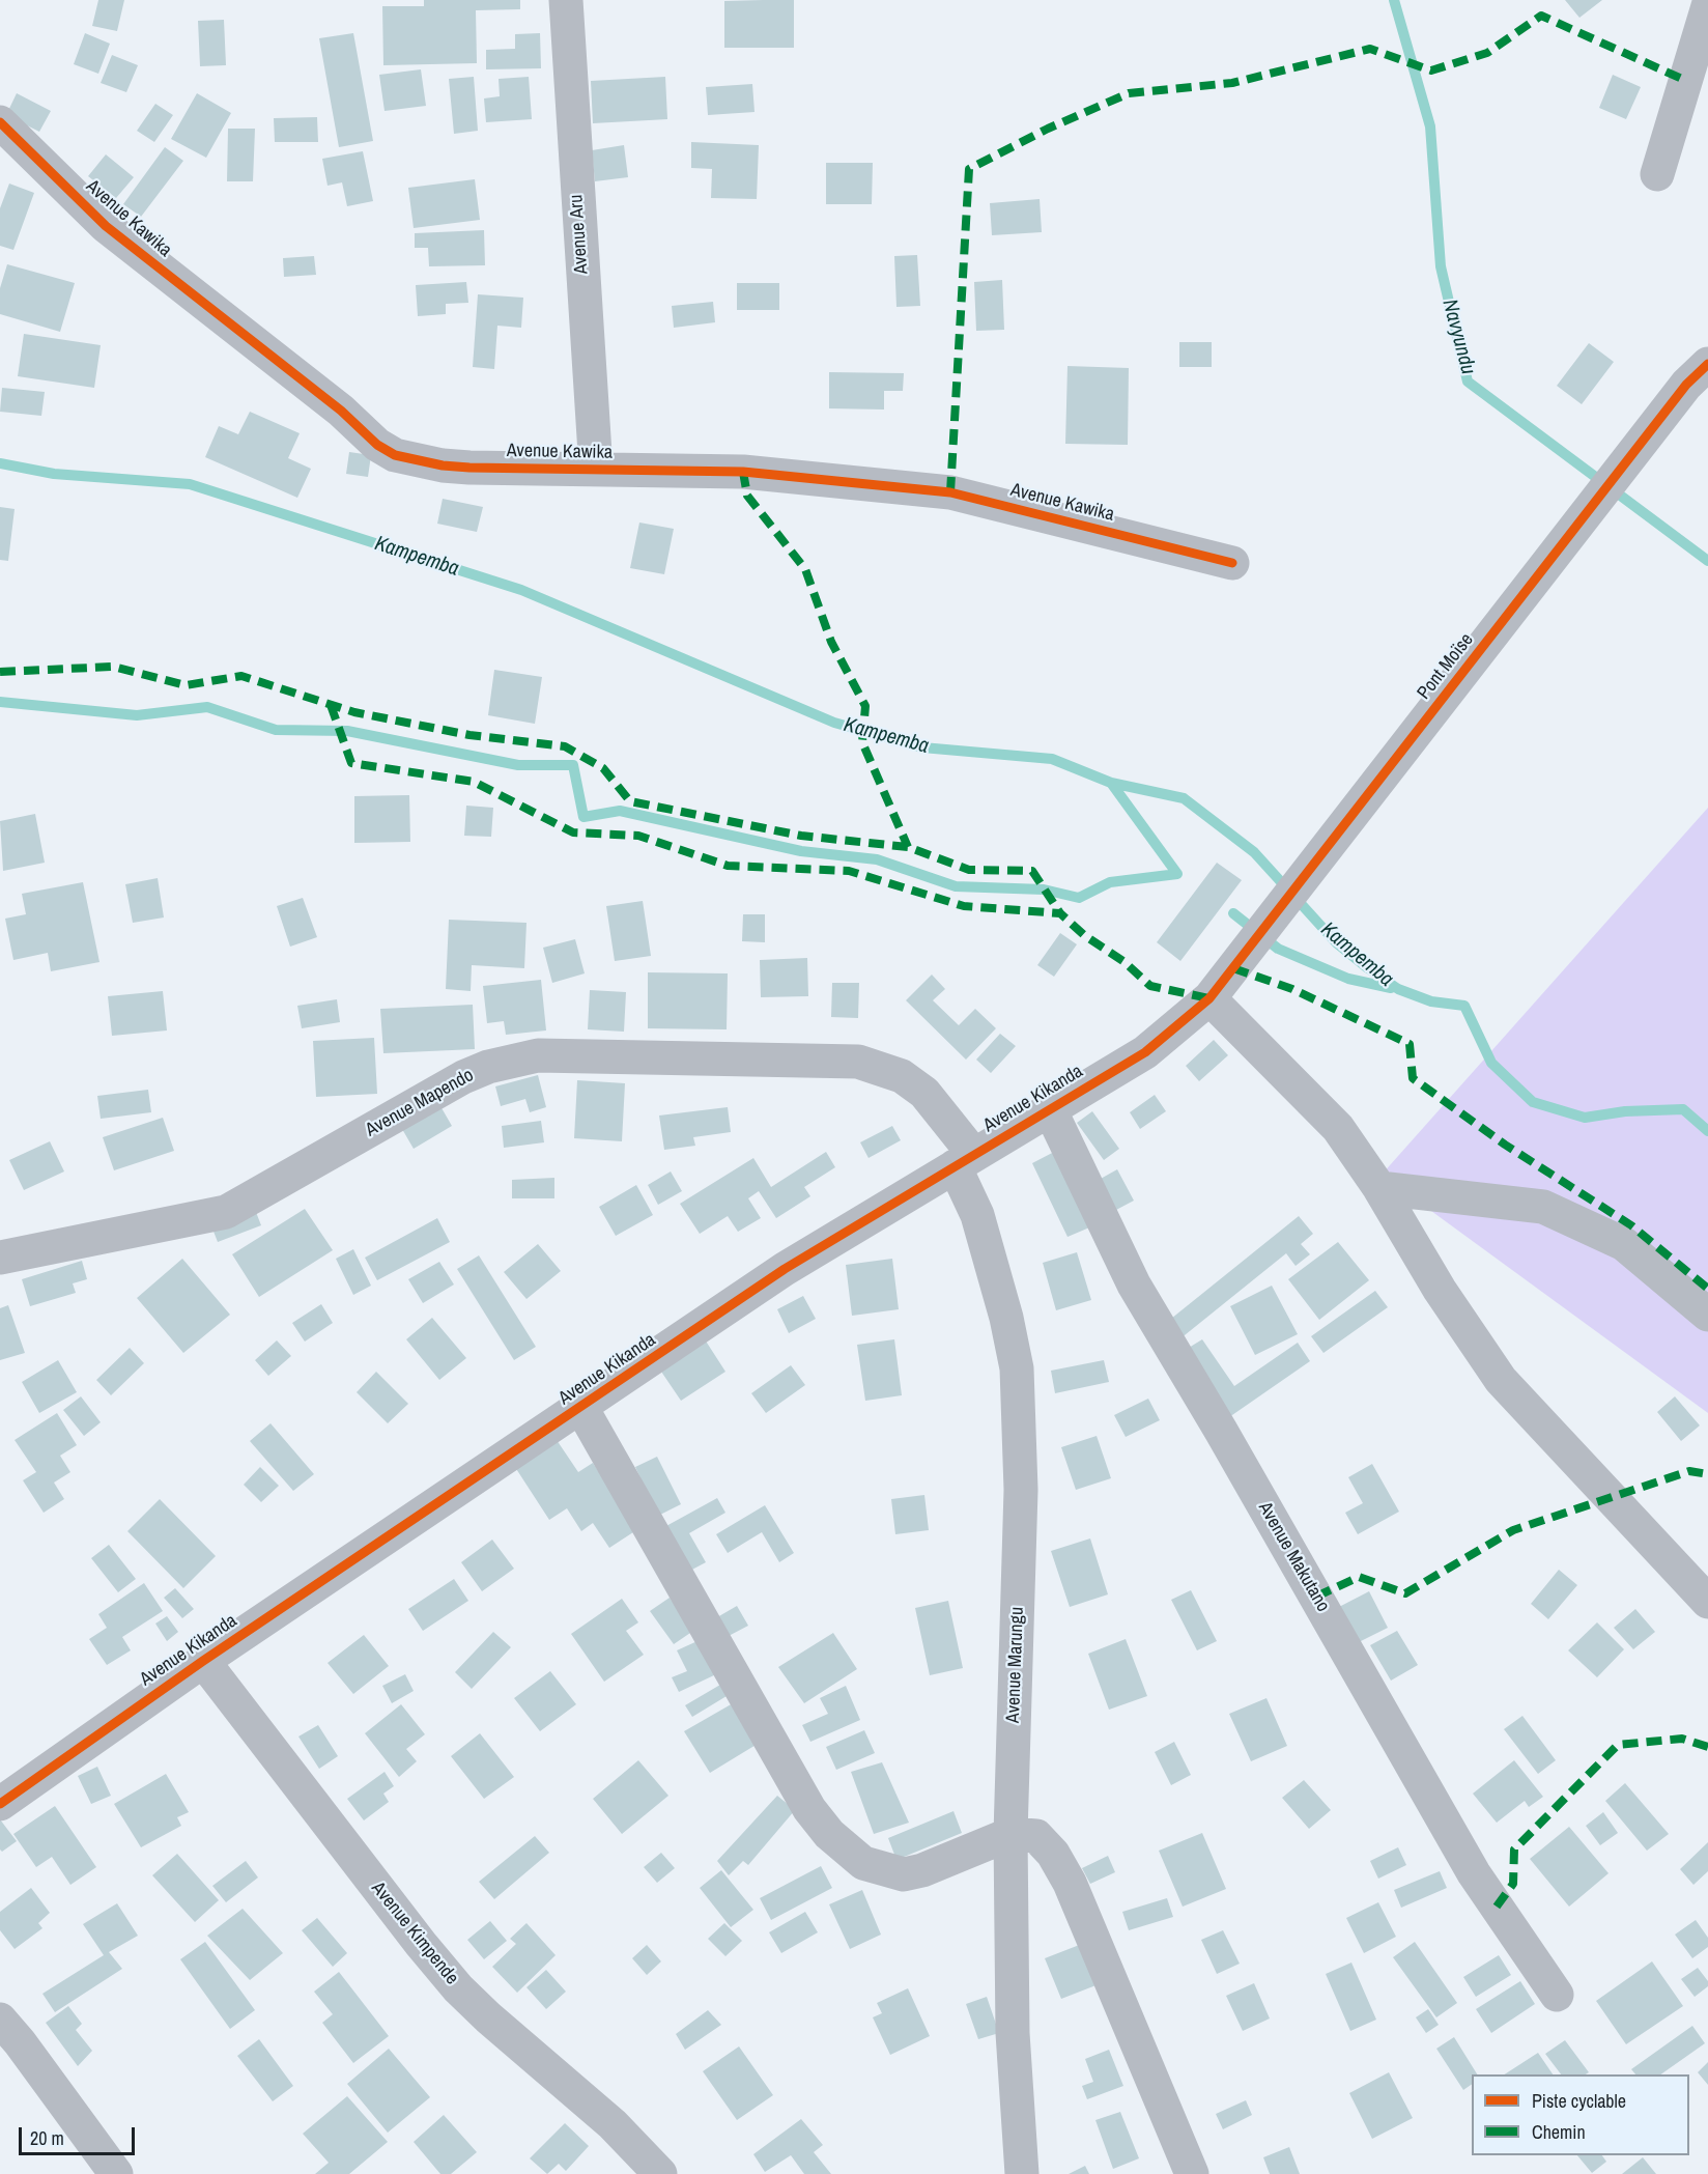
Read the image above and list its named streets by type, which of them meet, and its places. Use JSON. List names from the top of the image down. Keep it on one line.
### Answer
{"streets":{"street":["Avenue Kawika","Avenue Aru","Pont Moïse","Avenue Kikanda","Avenue Mapendo","Avenue Makutano","Avenue Marungu","Avenue Kimpende"]},"crossings":[["Avenue Kawika","Avenue Aru"],["Pont Moïse","Avenue Kikanda"],["Avenue Kikanda","Avenue Mapendo"],["Avenue Kikanda","Avenue Makutano"],["Avenue Kikanda","Avenue Marungu"],["Avenue Kikanda","Avenue Kimpende"],["Avenue Mapendo","Avenue Marungu"]],"water":["Navyundu","Kampemba"],"legend":["Piste cyclable","Chemin"],"scale_bar":"20 m"}
